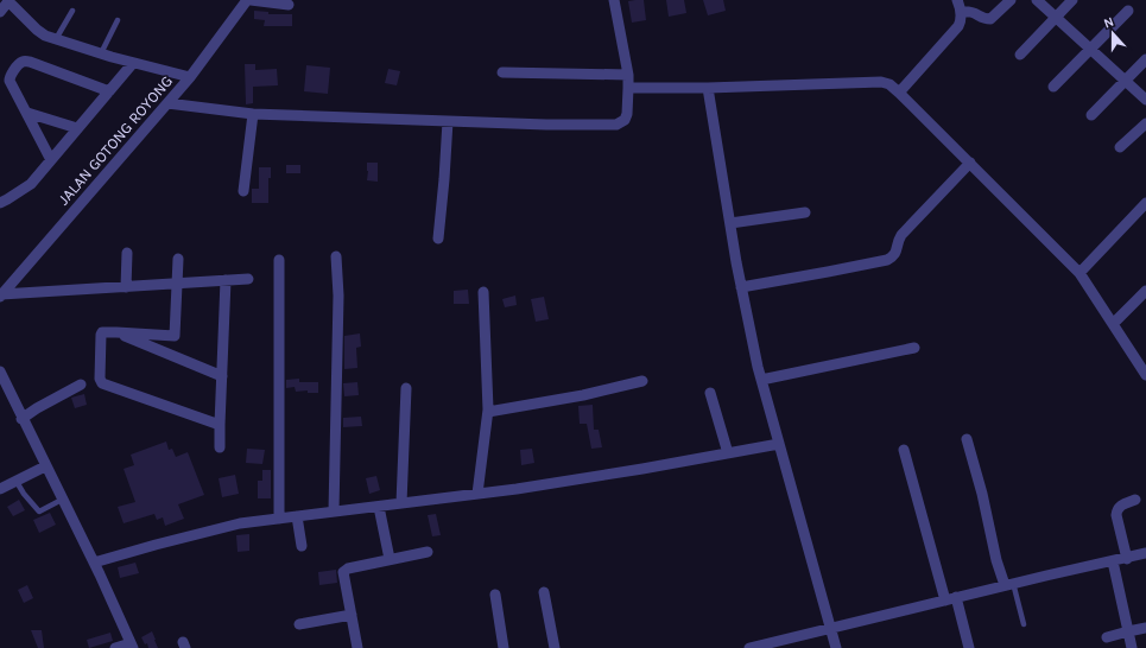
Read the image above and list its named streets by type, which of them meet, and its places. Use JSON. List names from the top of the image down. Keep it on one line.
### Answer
{"streets":{"street":["JALAN GOTONG ROYONG"]},"north":"top"}
